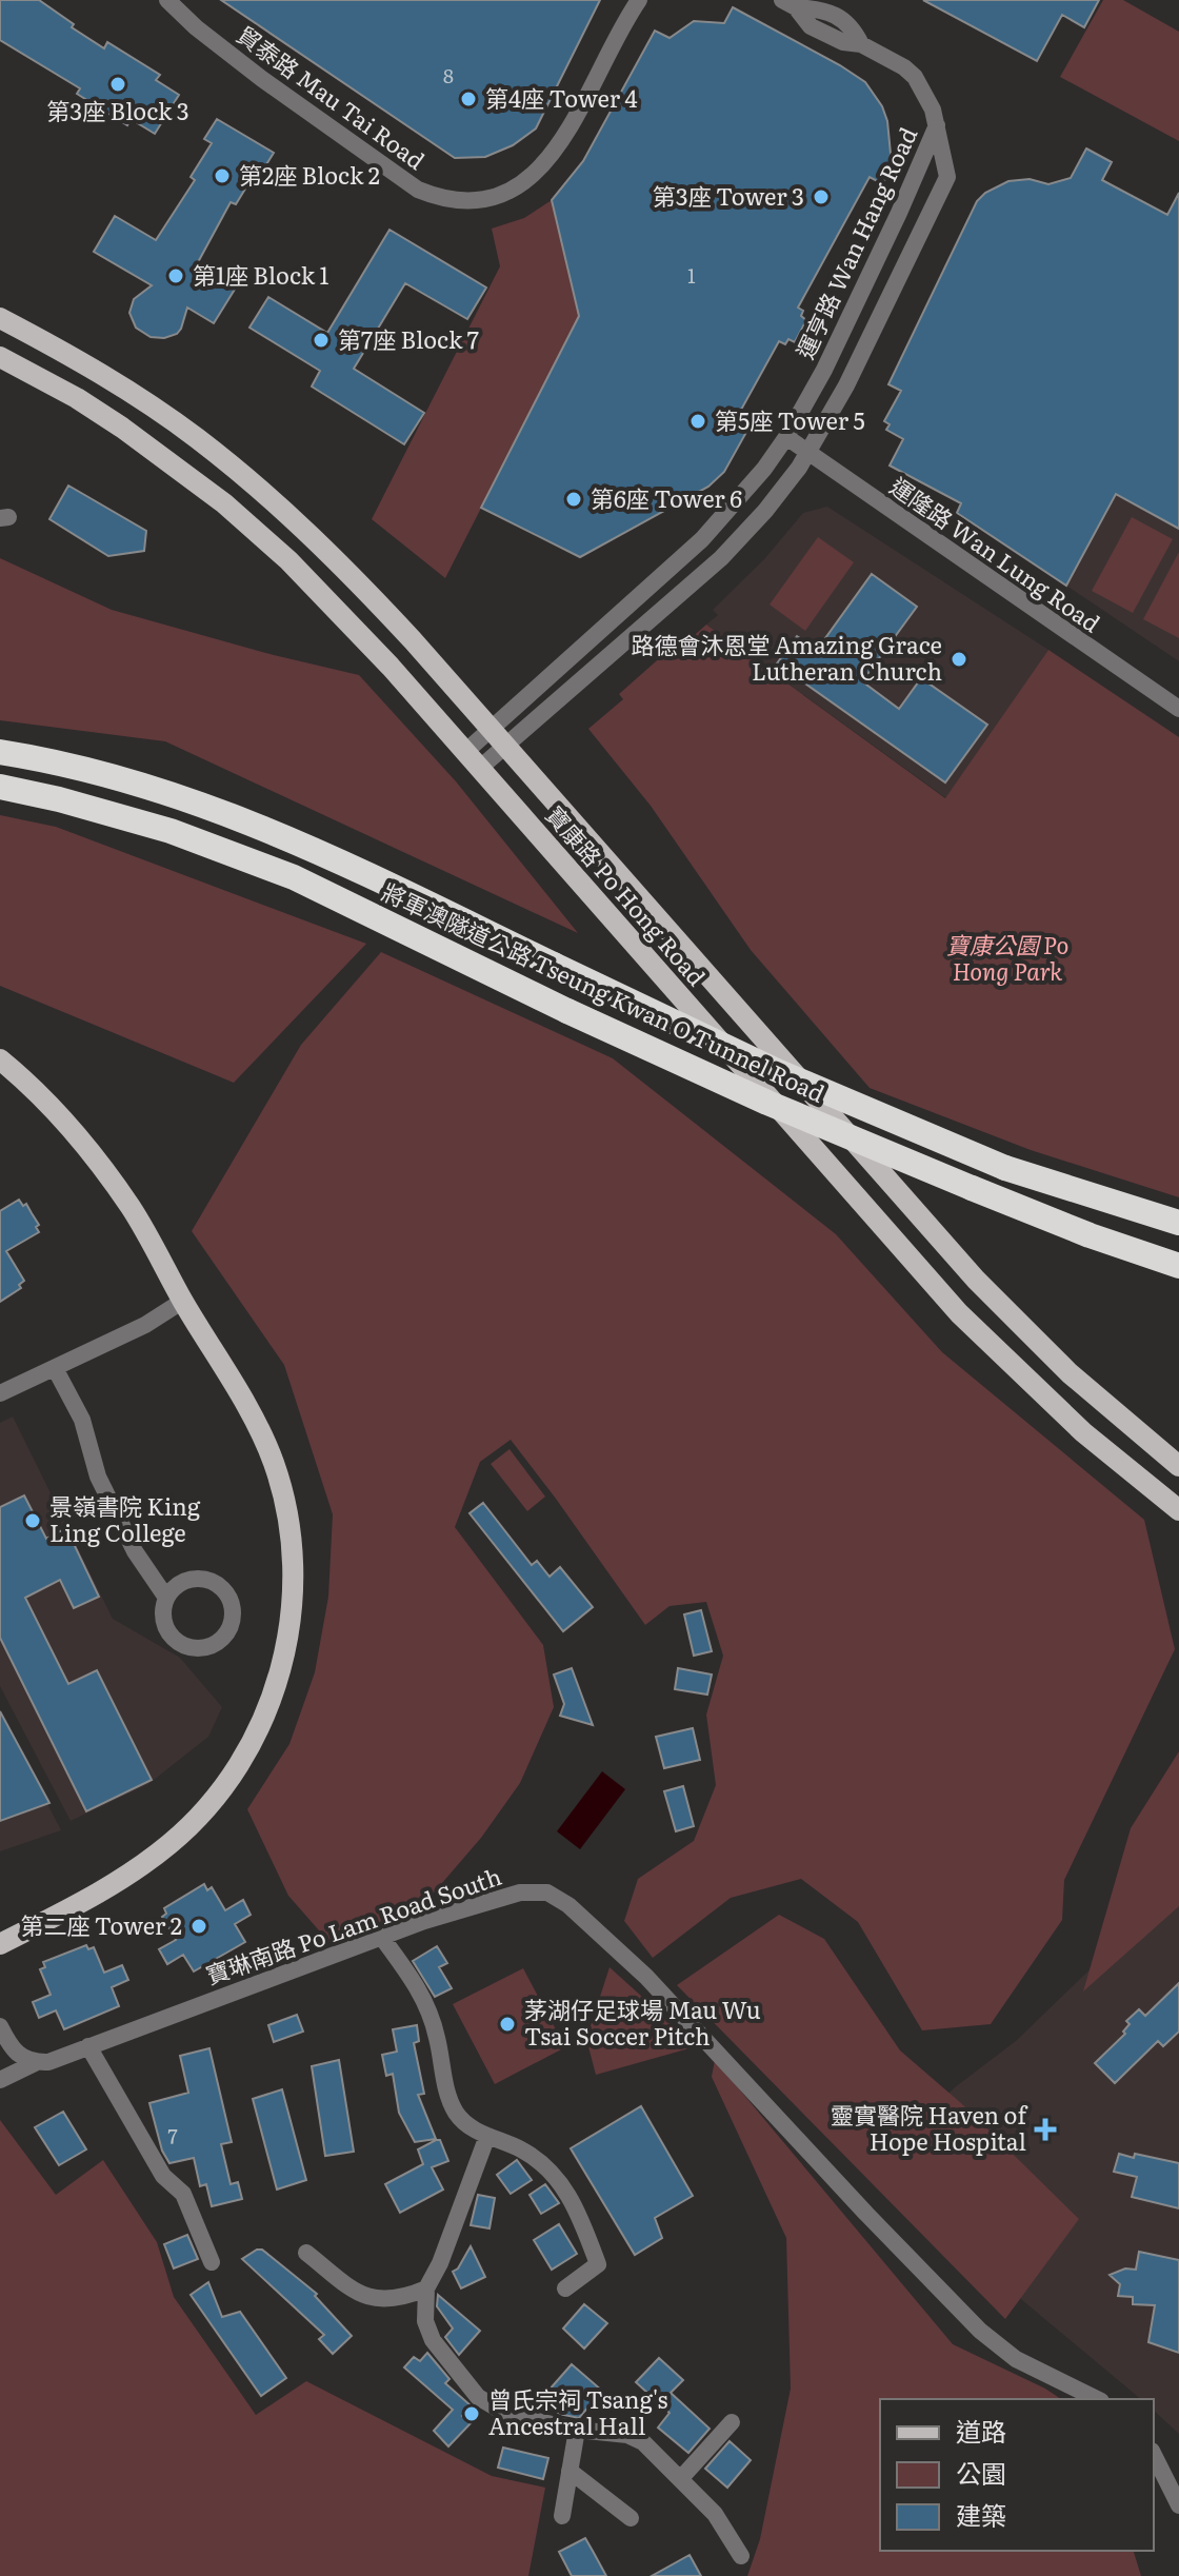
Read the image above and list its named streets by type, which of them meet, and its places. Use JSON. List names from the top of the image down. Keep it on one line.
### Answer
{"streets":{"highway":["將軍澳隧道公路 Tseung Kwan O Tunnel Road"],"main road":["寶康路 Po Hong Road"],"street":["貿泰路 Mau Tai Road","運亨路 Wan Hang Road","運隆路 Wan Lung Road","寶琳南路 Po Lam Road South"]},"crossings":[["運亨路 Wan Hang Road","運隆路 Wan Lung Road"],["運亨路 Wan Hang Road","寶康路 Po Hong Road"]],"parks":["寶康公園 Po Hong Park"],"places":{"other":["第3座 Block 3","第4座 Tower 4","第2座 Block 2","第3座 Tower 3","第1座 Block 1","第7座 Block 7","第5座 Tower 5","第6座 Tower 6","路德會沐恩堂 Amazing Grace Lutheran Church","景嶺書院 King Ling College","第二座 Tower 2","茅湖仔足球場 Mau Wu Tsai Soccer Pitch","曾氏宗祠 Tsang's Ancestral Hall"],"health":["靈實醫院 Haven of Hope Hospital"]},"house_numbers":["8","1","7"],"legend":["道路","公園","建築"]}
